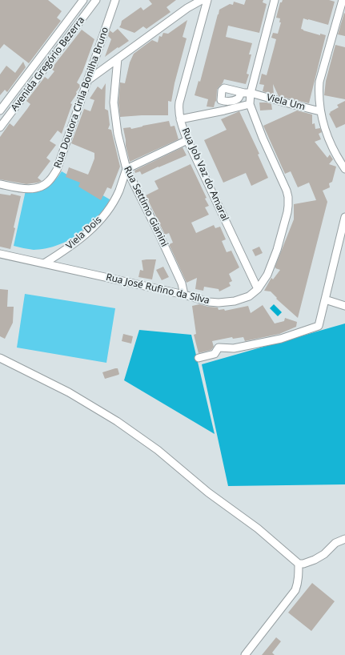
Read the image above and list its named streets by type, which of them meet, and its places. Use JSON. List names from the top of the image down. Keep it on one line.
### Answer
{"streets":{"street":["Avenida Gregório Bezerra","Rua Doutora Cirila Bonilha Bruno","Viela Um","Rua Job Vaz do Amaral","Rua Settimo Gianini","Viela Dois","Rua José Rufino da Silva"]},"crossings":[["Viela Um","Rua José Rufino da Silva"],["Rua Job Vaz do Amaral","Rua José Rufino da Silva"],["Rua Settimo Gianini","Viela Dois"],["Rua Settimo Gianini","Rua José Rufino da Silva"],["Viela Dois","Rua José Rufino da Silva"]]}
